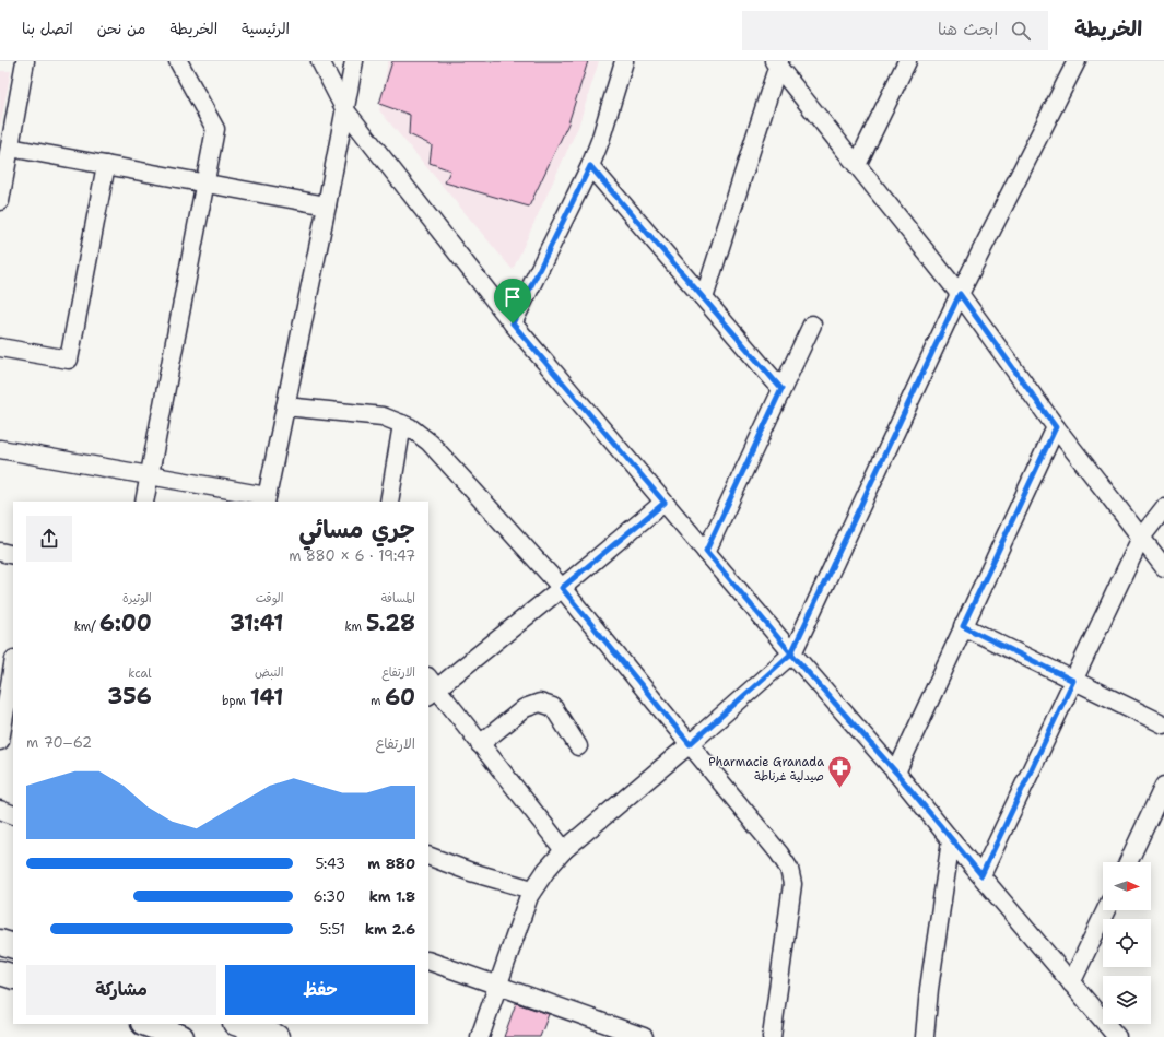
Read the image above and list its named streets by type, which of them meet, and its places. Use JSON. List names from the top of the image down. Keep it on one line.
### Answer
{"places":{"pharmacy":["Pharmacie Granada صيدلية غرناطة"]},"north":"right","page":{"header":"الخريطة","search":"ابحث هنا","nav":["الرئيسية","الخريطة","من نحن","اتصل بنا"],"heading":["جري مسائي","19:47 · 6 × 880 m"],"stats":[["المسافة","5.28 km"],["الوقت","31:41"],["الوتيرة","6:00 /km"],["الارتفاع","60 m"],["النبض","141 bpm"],["kcal","356"]],"chart":["الارتفاع","62–70 m"],"list":[{"name":"880 m","note":"5:43"},{"name":"1.8 km","note":"6:30"},{"name":"2.6 km","note":"5:51"}],"buttons":["حفظ","مشاركة"]}}
